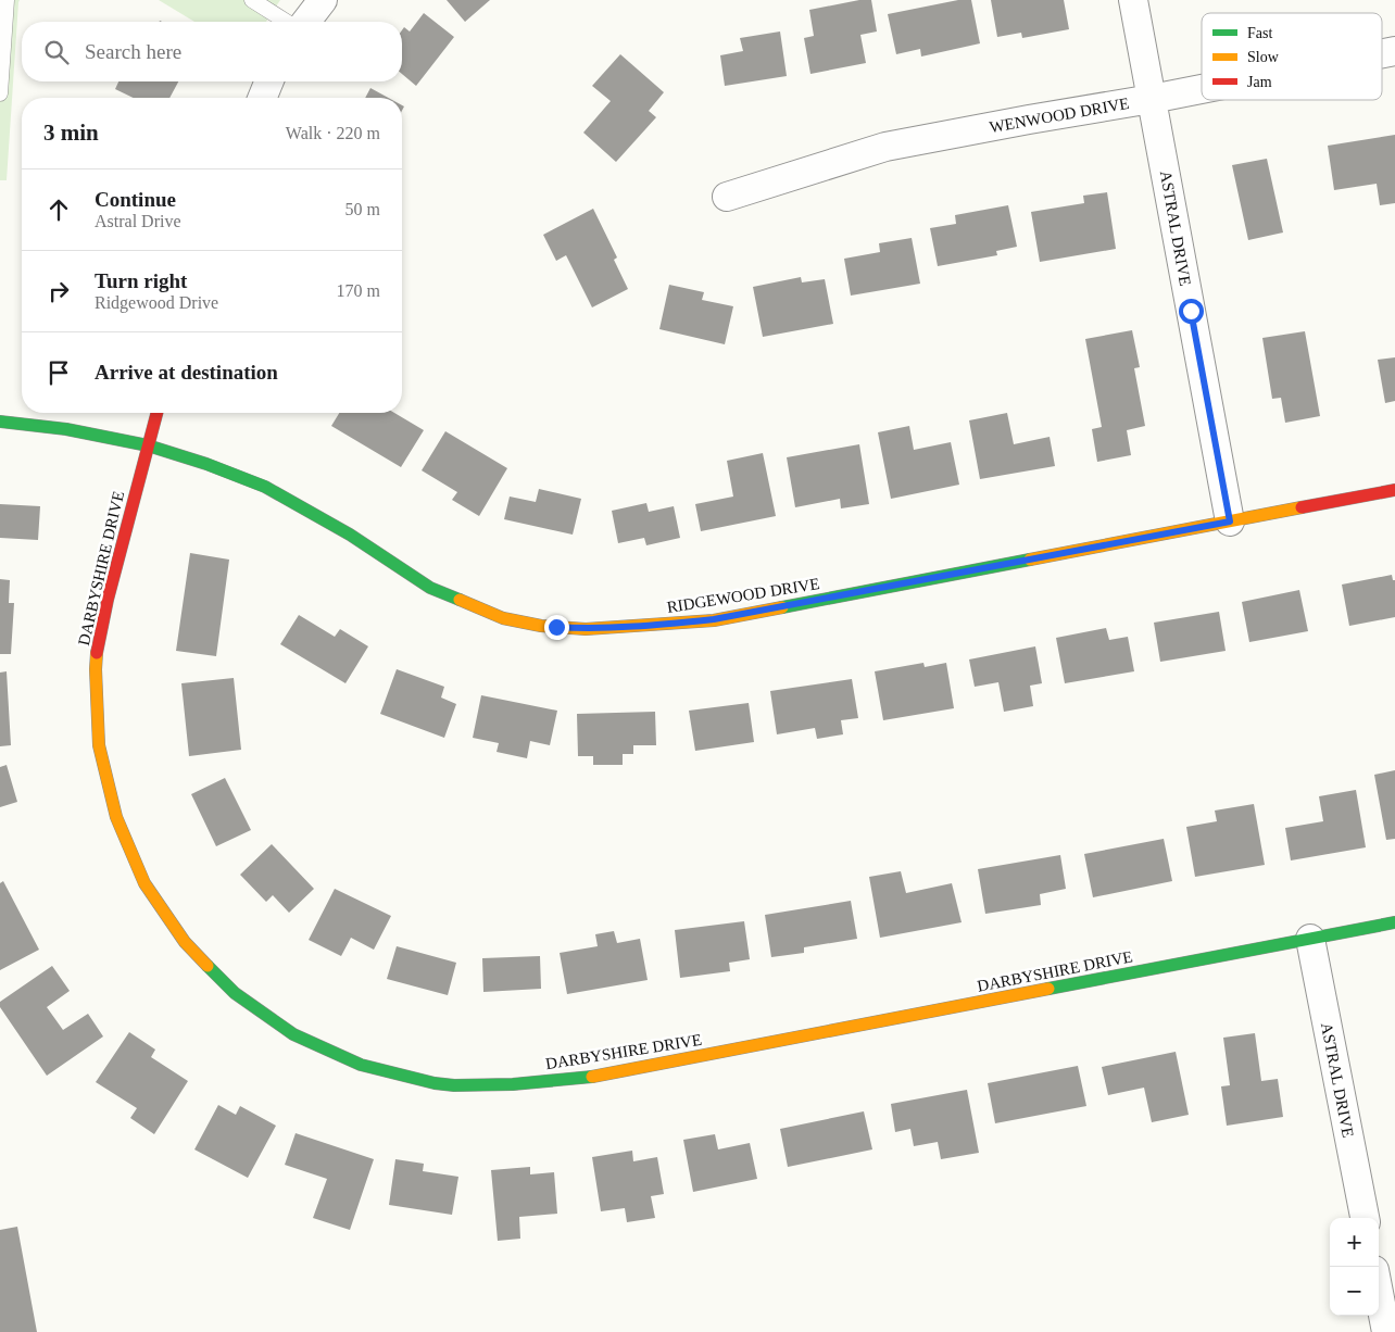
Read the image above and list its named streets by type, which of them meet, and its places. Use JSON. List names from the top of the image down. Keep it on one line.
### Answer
{"streets":{"street":["WENWOOD DRIVE","ASTRAL DRIVE","DARBYSHIRE DRIVE","RIDGEWOOD DRIVE"]},"crossings":[["WENWOOD DRIVE","ASTRAL DRIVE"],["ASTRAL DRIVE","DARBYSHIRE DRIVE"],["ASTRAL DRIVE","RIDGEWOOD DRIVE"],["DARBYSHIRE DRIVE","RIDGEWOOD DRIVE"]],"legend":["Fast","Slow","Jam"],"page":{"search":"Search here","heading":["3 min","Walk · 220 m"],"list":[["Continue","Astral Drive","50 m"],["Turn right","Ridgewood Drive","170 m"],"Arrive at destination"],"map_buttons":["+","−"]}}
